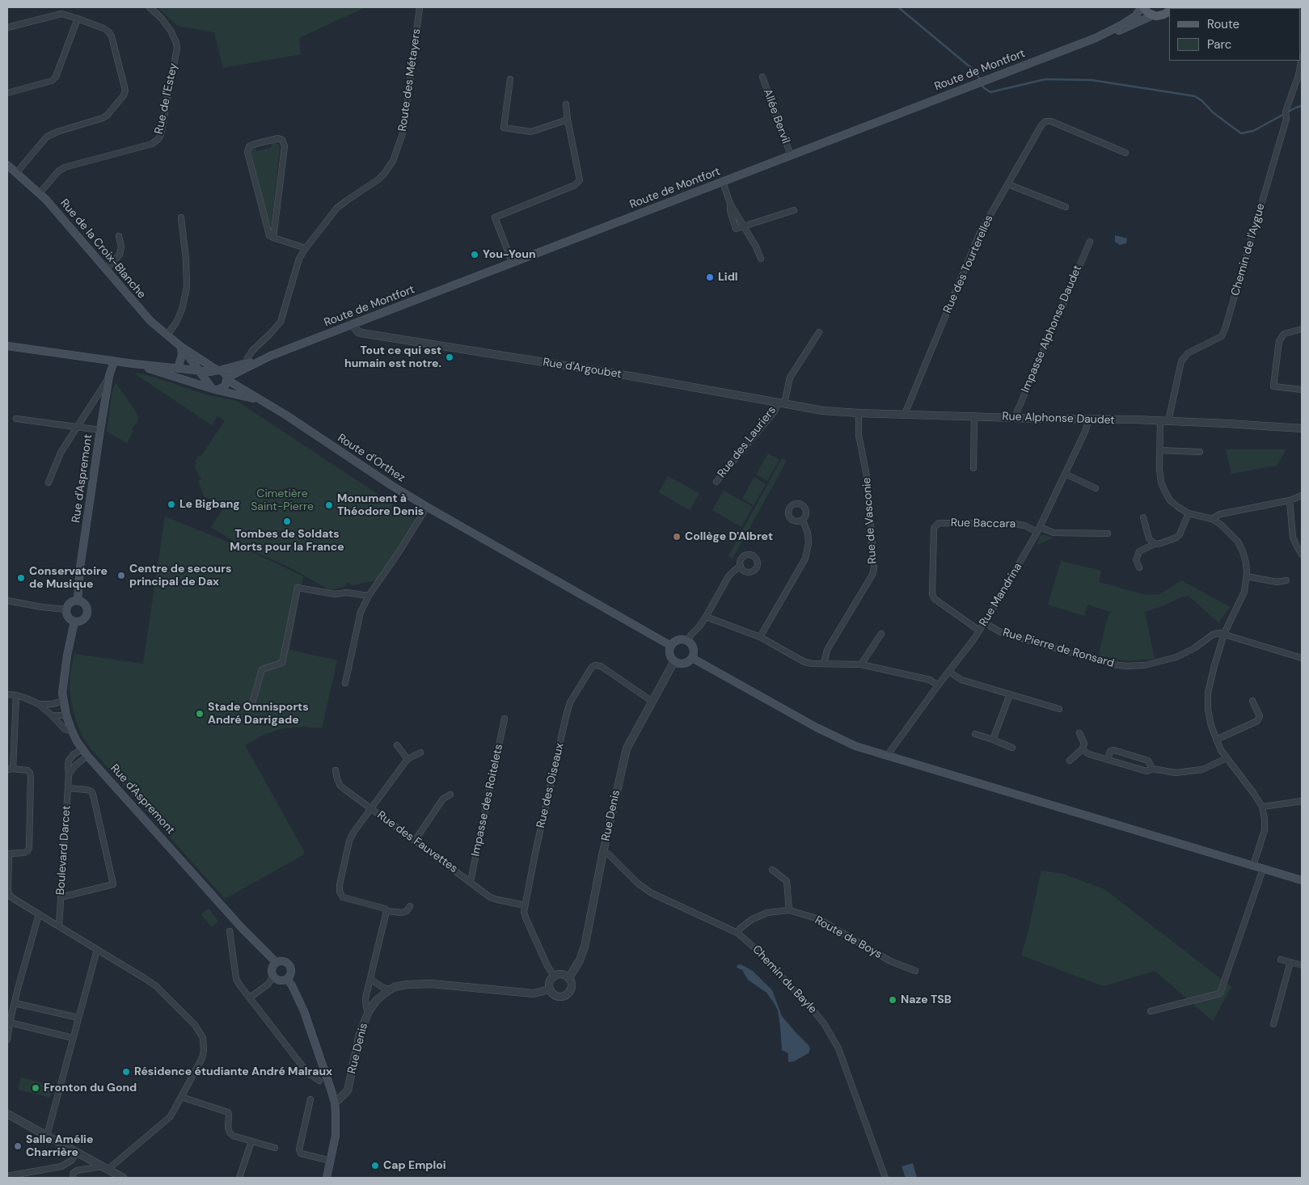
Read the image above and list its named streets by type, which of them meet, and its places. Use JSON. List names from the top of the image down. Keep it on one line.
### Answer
{"streets":{"main road":["Route de Montfort","Rue de la Croix-Blanche","Route d'Orthez","Rue d'Aspremont"],"street":["Route des Métayers","Rue de l'Estey","Allée Bervil","Chemin de l'Aygue","Rue des Tourterelles","Impasse Alphonse Daudet","Rue d'Argoubet","Rue Alphonse Daudet","Rue des Lauriers","Rue de Vasconie","Rue Baccara","Rue Mandrina","Rue Pierre de Ronsard","Rue des Oiseaux","Impasse des Roitelets","Rue Denis","Rue des Fauvettes","Boulevard Darcet","Route de Boys","Chemin du Bayle"]},"crossings":[["Route de Montfort","Route des Métayers"],["Route de Montfort","Allée Bervil"],["Route de Montfort","Rue de la Croix-Blanche"],["Route de Montfort","Rue d'Argoubet"],["Route de Montfort","Route d'Orthez"],["Rue de l'Estey","Rue de la Croix-Blanche"],["Rue de la Croix-Blanche","Route d'Orthez"],["Chemin de l'Aygue","Rue Alphonse Daudet"],["Rue des Tourterelles","Rue Alphonse Daudet"],["Impasse Alphonse Daudet","Rue Alphonse Daudet"],["Rue d'Argoubet","Rue Alphonse Daudet"],["Rue d'Argoubet","Rue des Lauriers"],["Rue Alphonse Daudet","Rue de Vasconie"],["Rue Alphonse Daudet","Rue Mandrina"],["Route d'Orthez","Rue Denis"],["Rue d'Aspremont","Boulevard Darcet"],["Rue Baccara","Rue Mandrina"],["Rue Mandrina","Rue Pierre de Ronsard"],["Rue des Oiseaux","Rue Denis"],["Rue des Oiseaux","Rue des Fauvettes"],["Impasse des Roitelets","Rue des Fauvettes"],["Rue Denis","Chemin du Bayle"],["Route de Boys","Chemin du Bayle"]],"parks":["Cimetière Saint-Pierre"],"places":["You-Youn","Lidl","Tout ce qui est humain est notre.","Le Bigbang","Monument à Théodore Denis","Tombes de Soldats Morts pour la France","Collège D'Albret","Centre de secours principal de Dax","Conservatoire de Musique","Stade Omnisports André Darrigade","Naze TSB","Résidence étudiante André Malraux","Fronton du Gond","Salle Amélie Charrière","Cap Emploi"],"legend":["Route","Parc"]}
